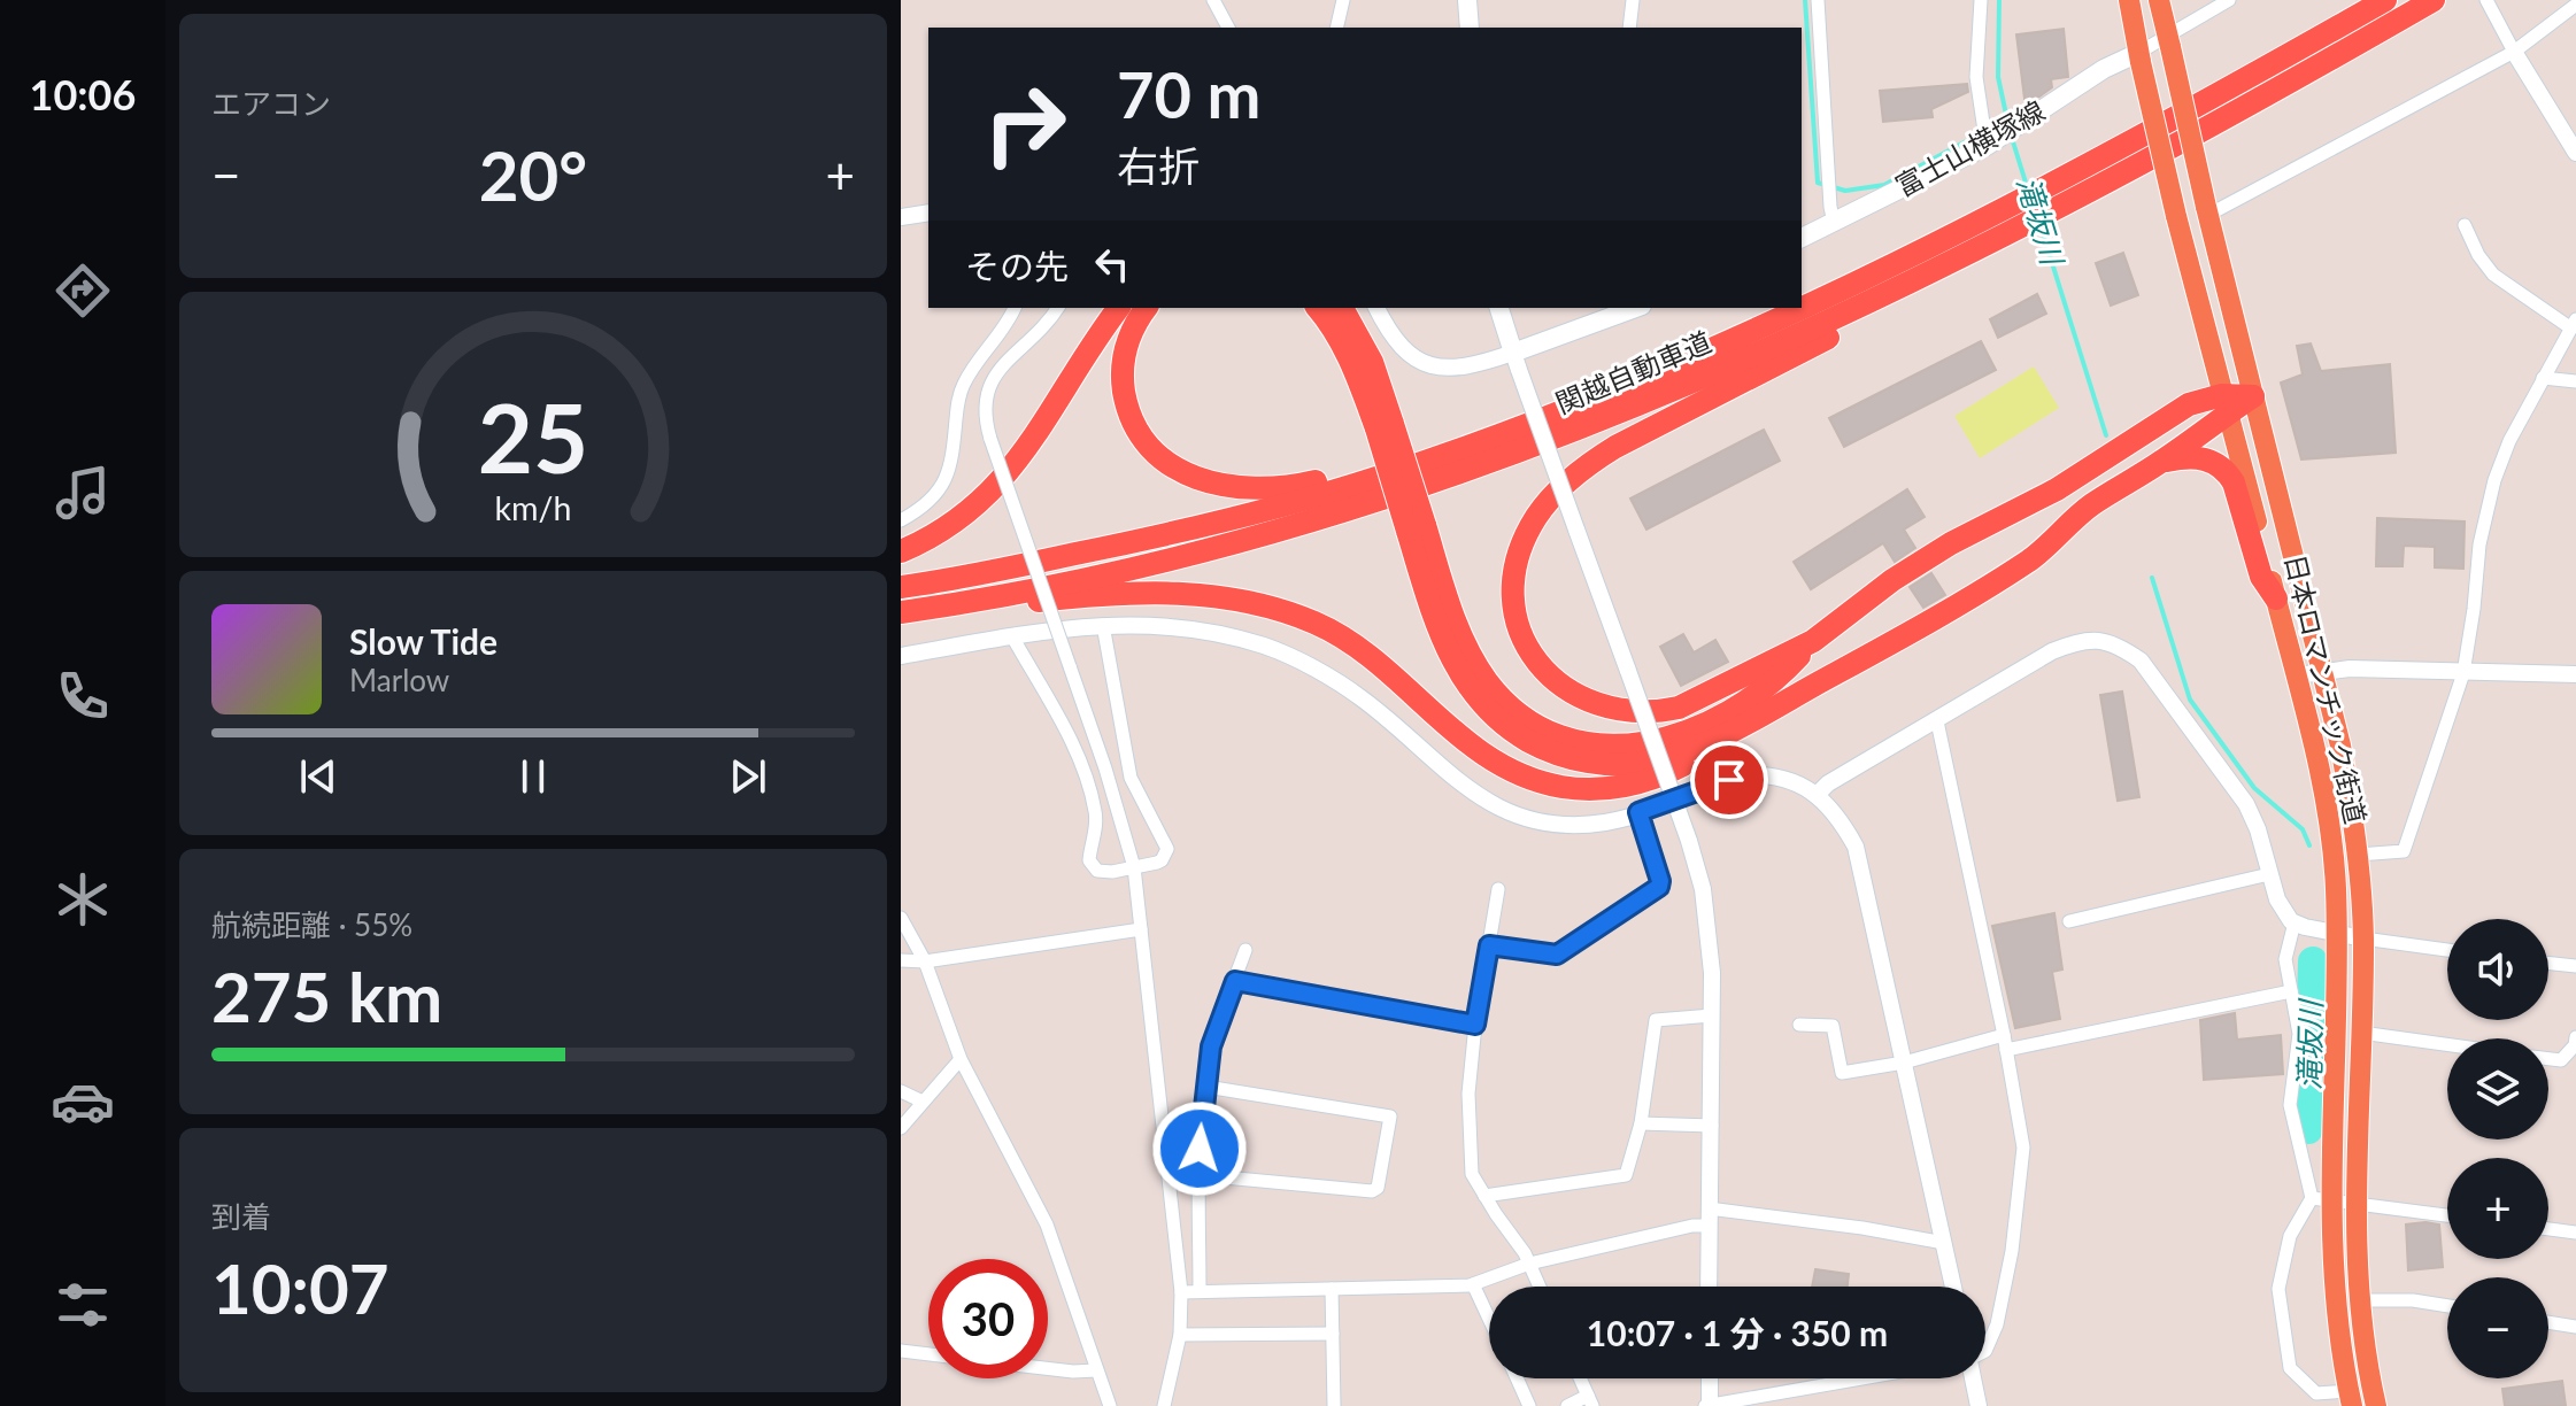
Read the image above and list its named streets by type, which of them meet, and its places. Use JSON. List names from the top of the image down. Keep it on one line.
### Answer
{"streets":{"highway":["関越自動車道","日本ロマンチック街道"],"main road":["富士山横塚線"]},"crossings":[["富士山横塚線","日本ロマンチック街道"]],"water":["滝坂川"],"page":{"tabs":"10:06","tile":["エアコン",["航続距離 · 55%","275 km"],["到着","10:07"]],"turn":["70 m","右折"],"heat":["−","20°","+"],"then":"その先","song":["Slow Tide","Marlow"],"map_buttons":["+","−"],"limit":"30","trip":"10:07 · 1 分 · 350 m","gauge":["25","km/h"]}}
